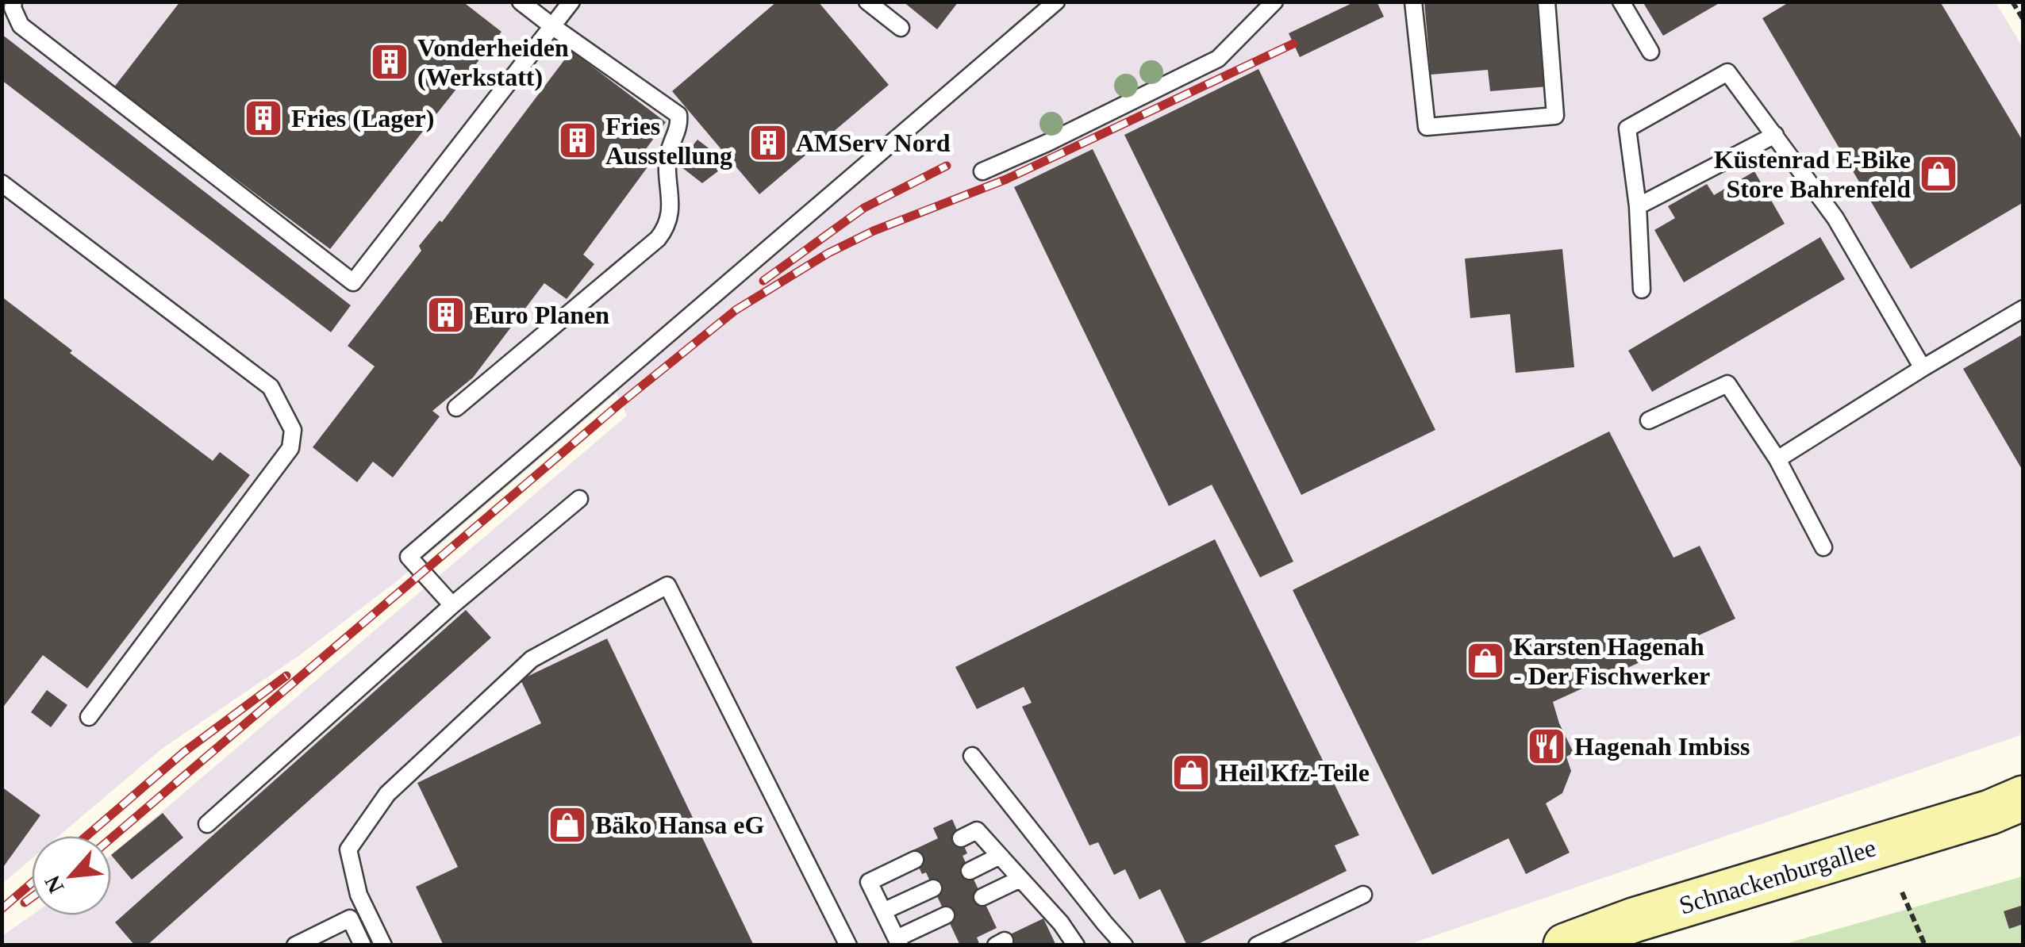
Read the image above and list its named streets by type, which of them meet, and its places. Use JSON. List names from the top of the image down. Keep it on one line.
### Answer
{"streets":{"main road":["Schnackenburgallee"]},"places":{"building":["Vonderheiden (Werkstatt)","Fries (Lager)","Fries Ausstellung","AMServ Nord","Euro Planen"],"shop":["Küstenrad E-Bike Store Bahrenfeld","Karsten Hagenah - Der Fischwerker","Heil Kfz-Teile","Bäko Hansa eG"],"restaurant":["Hagenah Imbiss"]},"north":"bottom left"}
